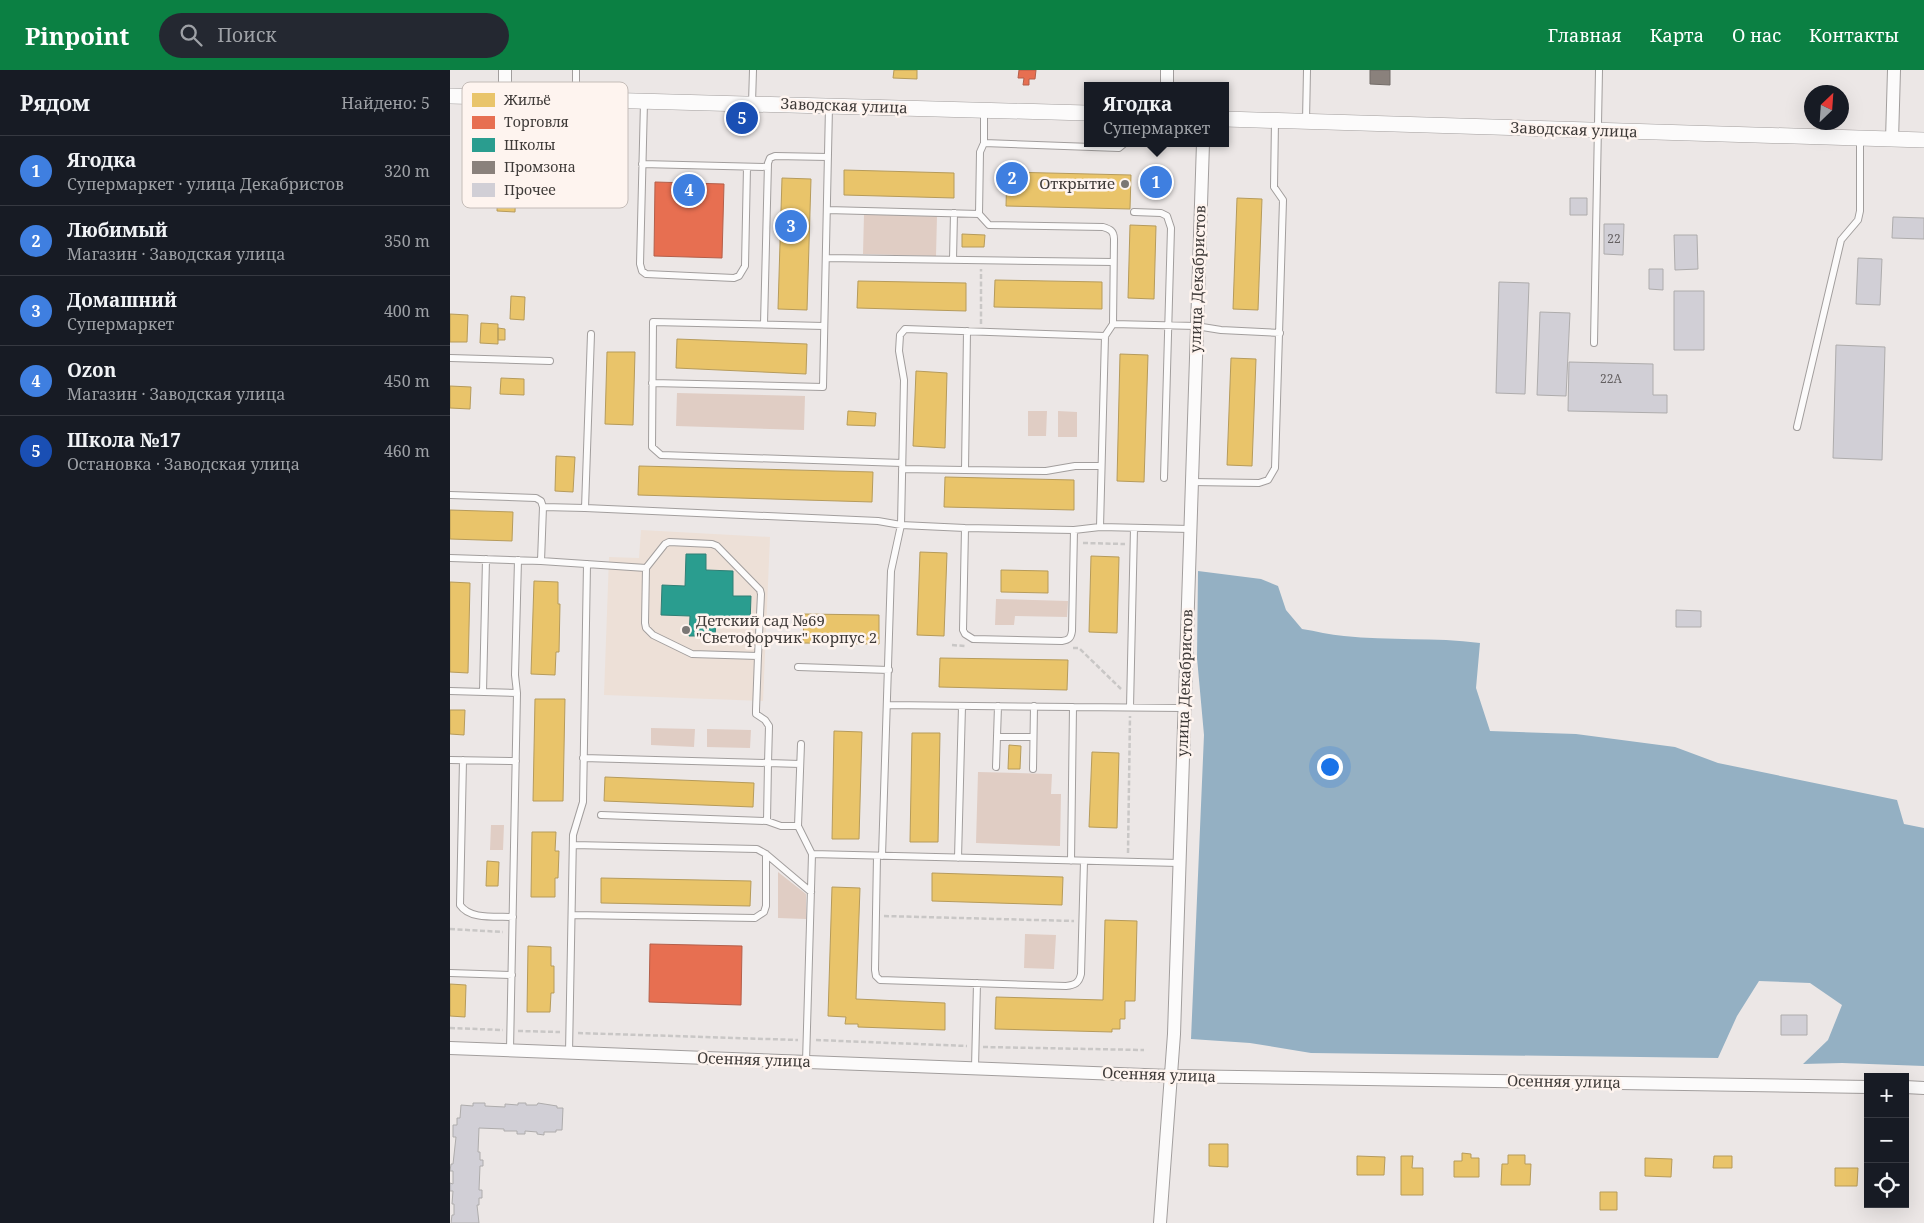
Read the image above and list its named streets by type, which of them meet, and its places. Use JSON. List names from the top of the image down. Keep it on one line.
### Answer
{"streets":{"street":["Заводская улица","улица Декабристов","Осенняя улица"]},"crossings":[["улица Декабристов","Осенняя улица"]],"places":["Открытие","Детский сад №69 \"Светофорчик\" корпус 2"],"house_numbers":["22","22А"],"legend":["Жильё","Торговля","Школы","Промзона","Прочее"],"north":"top right","page":{"header":"Pinpoint","search":"Поиск","nav":["Главная","Карта","О нас","Контакты"],"heading":["Рядом","Найдено: 5"],"popup":["Ягодка","Супермаркет"],"pins":["5","2","1","4","3"],"list":[{"mark":"1","name":"Ягодка","note":"Супермаркет · улица Декабристов","value":"320 m"},{"mark":"2","name":"Любимый","note":"Магазин · Заводская улица","value":"350 m"},{"mark":"3","name":"Домашний","note":"Супермаркет","value":"400 m"},{"mark":"4","name":"Ozon","note":"Магазин · Заводская улица","value":"450 m"},{"mark":"5","name":"Школа №17","note":"Остановка · Заводская улица","value":"460 m"}],"map_buttons":["+","−"]}}
